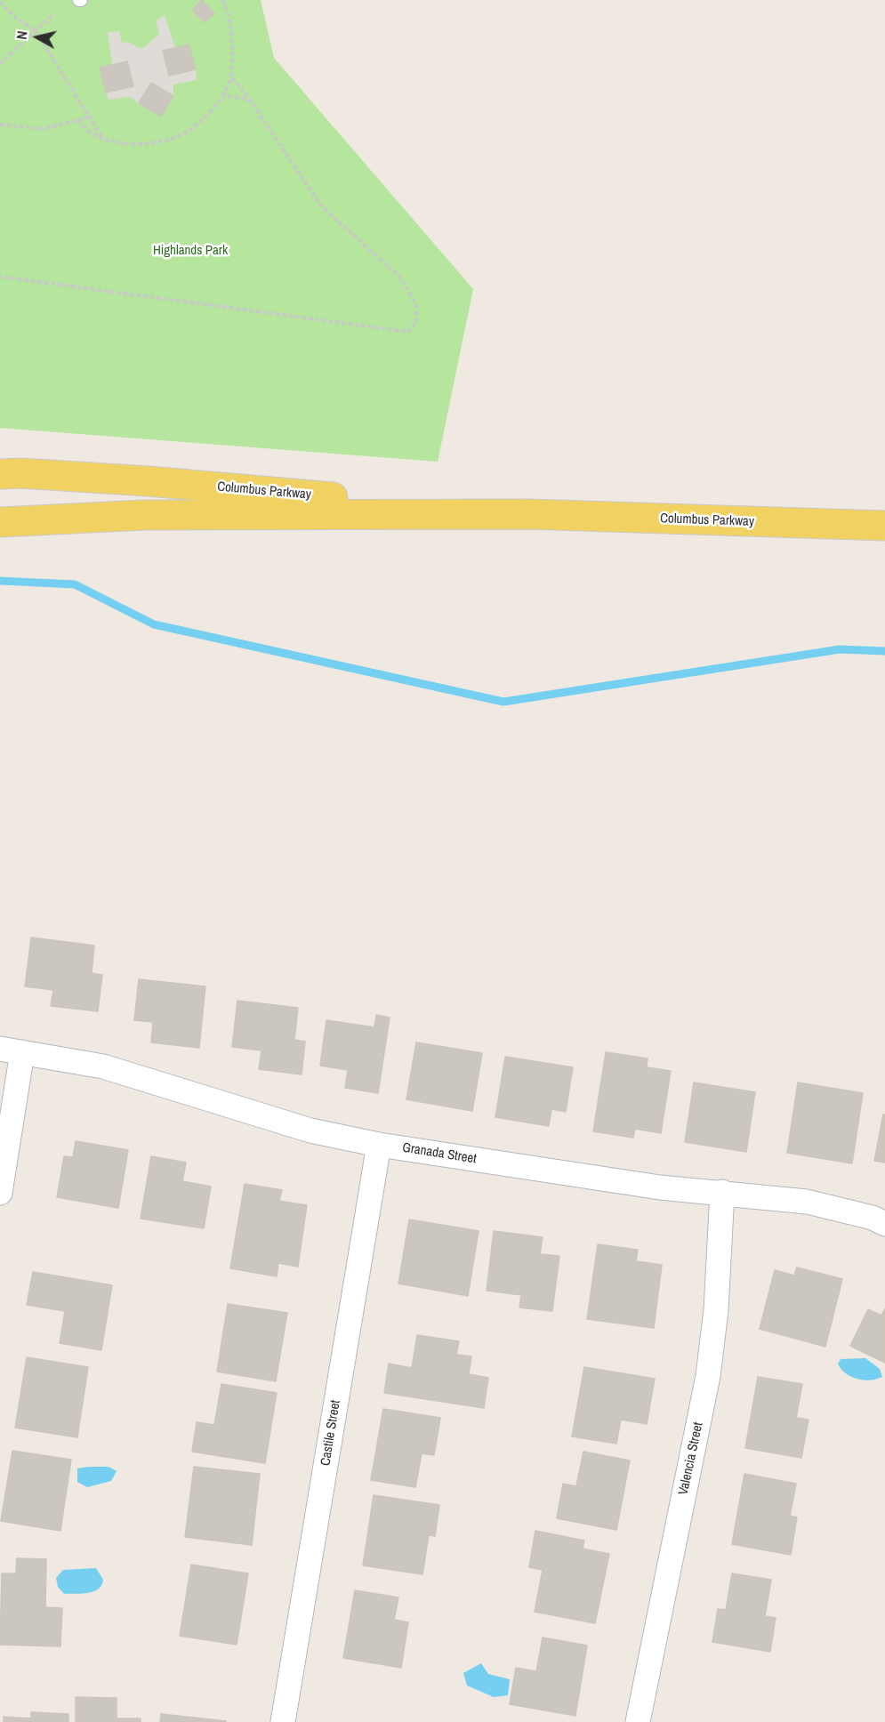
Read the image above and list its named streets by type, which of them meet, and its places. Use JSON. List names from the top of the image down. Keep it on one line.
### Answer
{"streets":{"main road":["Columbus Parkway"],"street":["Granada Street","Castile Street","Valencia Street"]},"crossings":[["Granada Street","Castile Street"],["Granada Street","Valencia Street"]],"parks":["Highlands Park"],"north":"left"}
